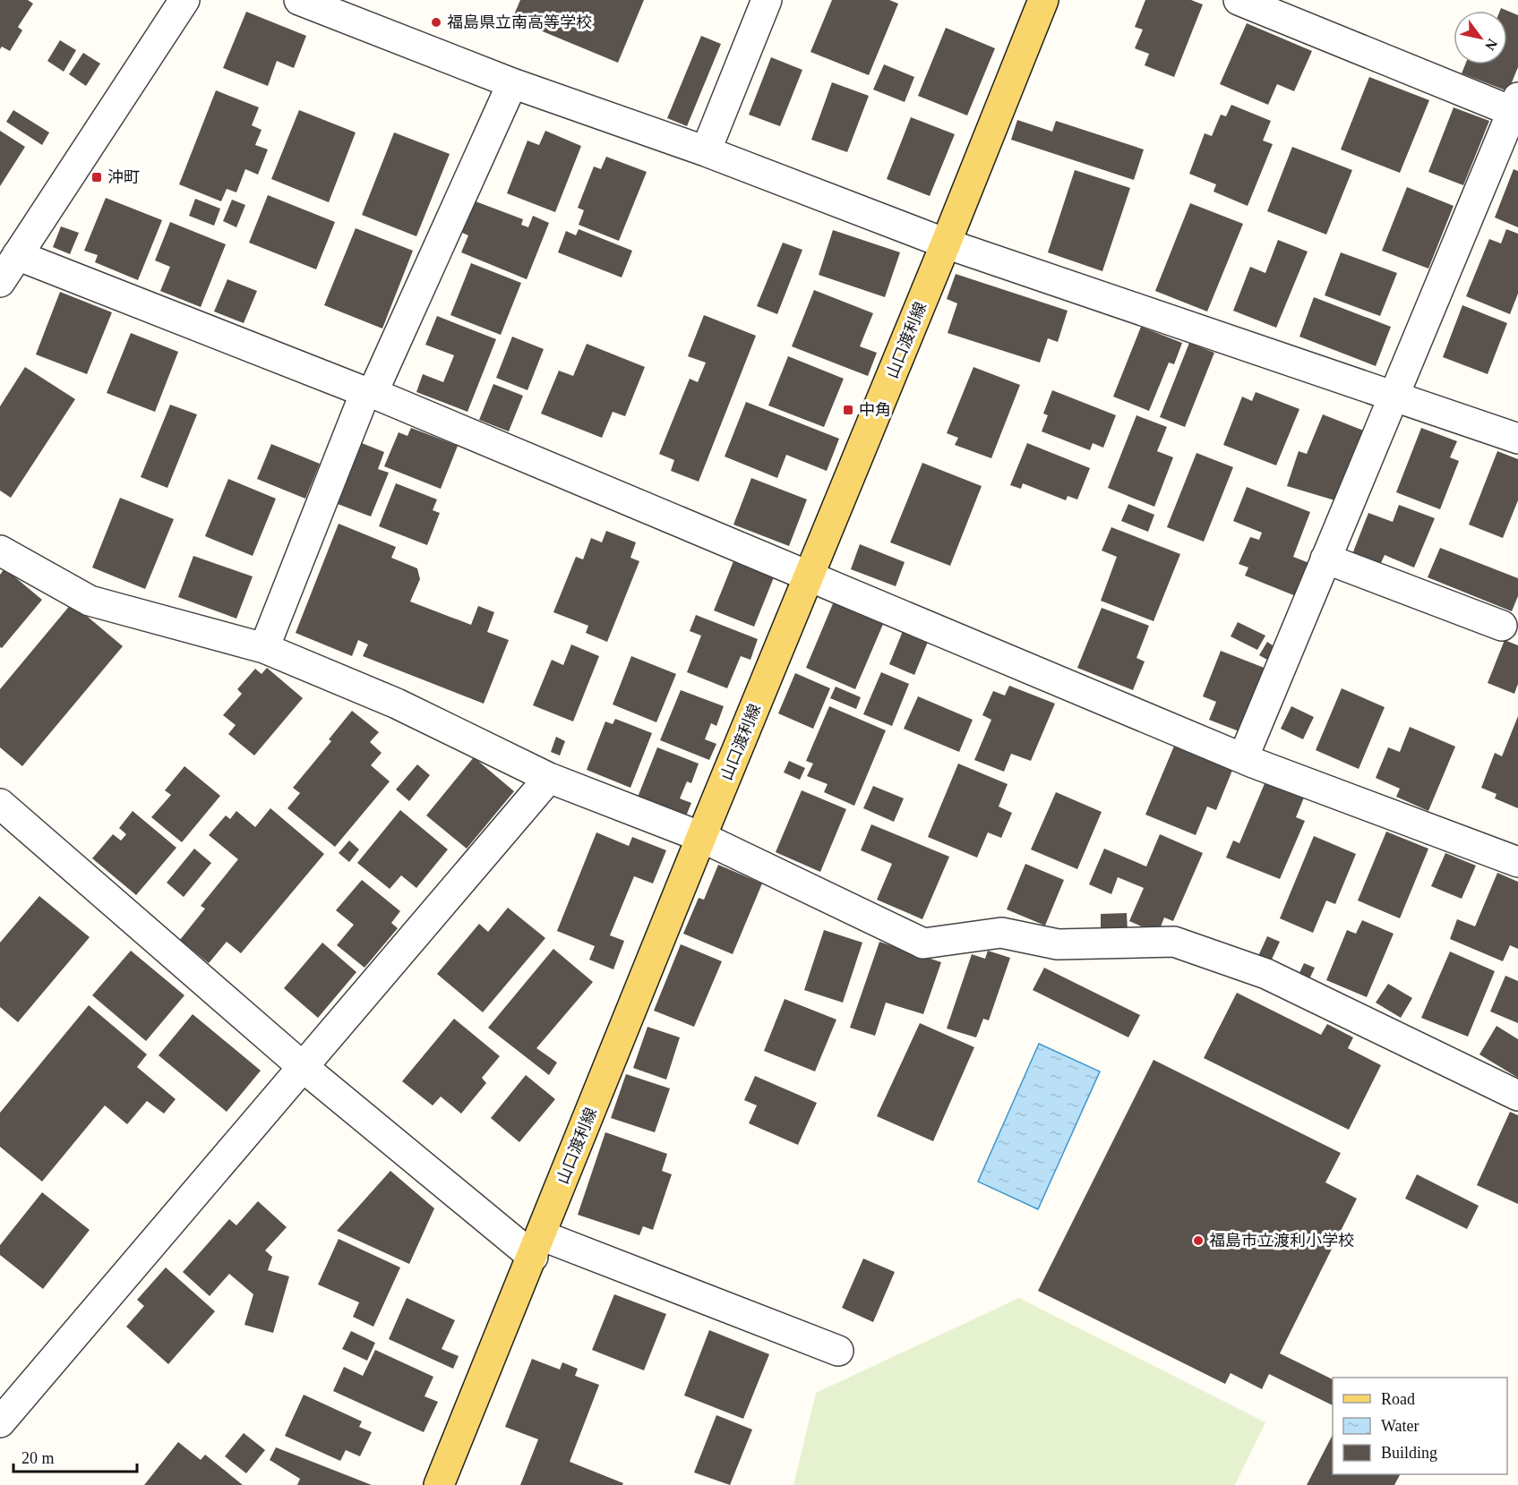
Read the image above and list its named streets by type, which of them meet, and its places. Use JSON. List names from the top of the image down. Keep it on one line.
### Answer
{"streets":{"main road":["山口渡利線"]},"places":{"other":["福島県立南高等学校","福島市立渡利小学校"],"transit":["沖町","中角"]},"legend":["Road","Water","Building"],"scale_bar":"20 m","north":"bottom right"}
